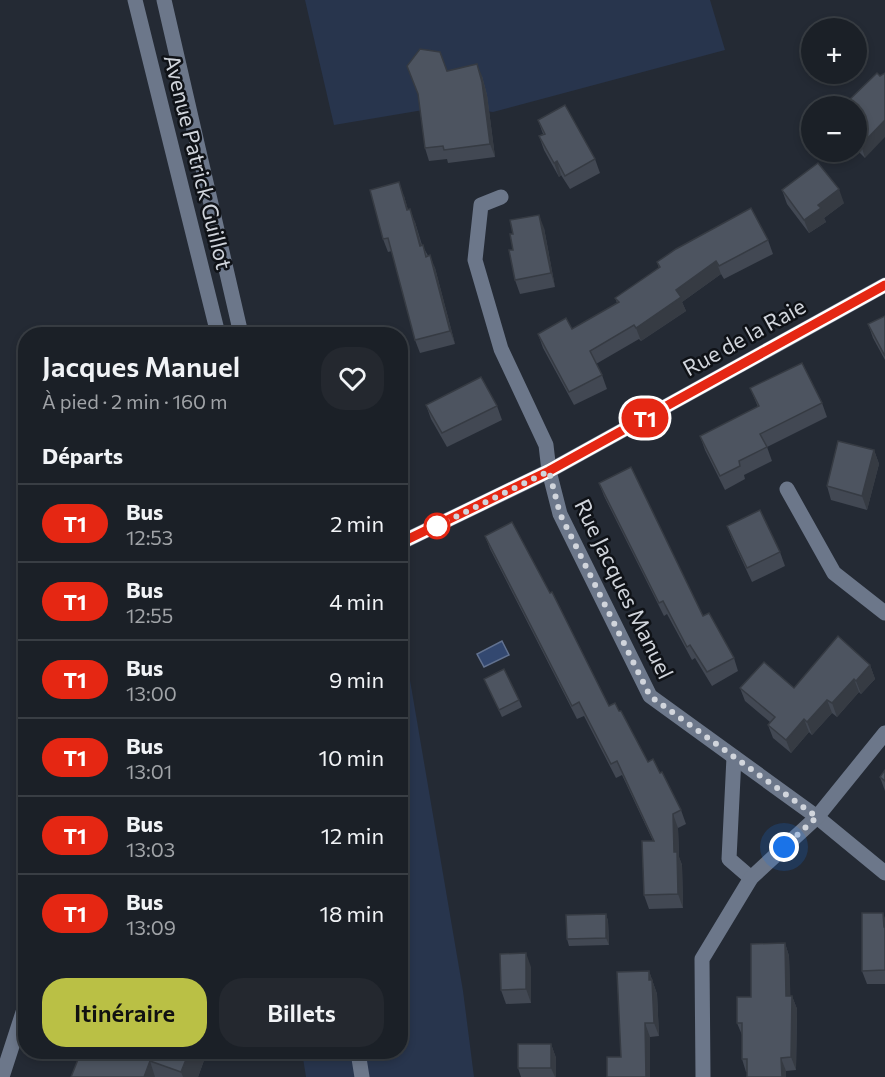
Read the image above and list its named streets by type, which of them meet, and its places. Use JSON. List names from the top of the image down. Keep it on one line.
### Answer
{"streets":{"street":["Avenue Patrick Guillot","Rue de la Raie","Rue Jacques Manuel"]},"crossings":[["Rue de la Raie","Rue Jacques Manuel"]],"lines":["bus line T1"],"page":{"on_map":"T1","map_buttons":["+","−"],"heading":[["Jacques Manuel","À pied · 2 min · 160 m"],"Départs"],"list":[{"mark":"T1","name":"Bus","note":"12:53","value":"2 min"},{"mark":"T1","name":"Bus","note":"12:55","value":"4 min"},{"mark":"T1","name":"Bus","note":"13:00","value":"9 min"},{"mark":"T1","name":"Bus","note":"13:01","value":"10 min"},{"mark":"T1","name":"Bus","note":"13:03","value":"12 min"},{"mark":"T1","name":"Bus","note":"13:09","value":"18 min"}],"buttons":["Itinéraire","Billets"]}}
